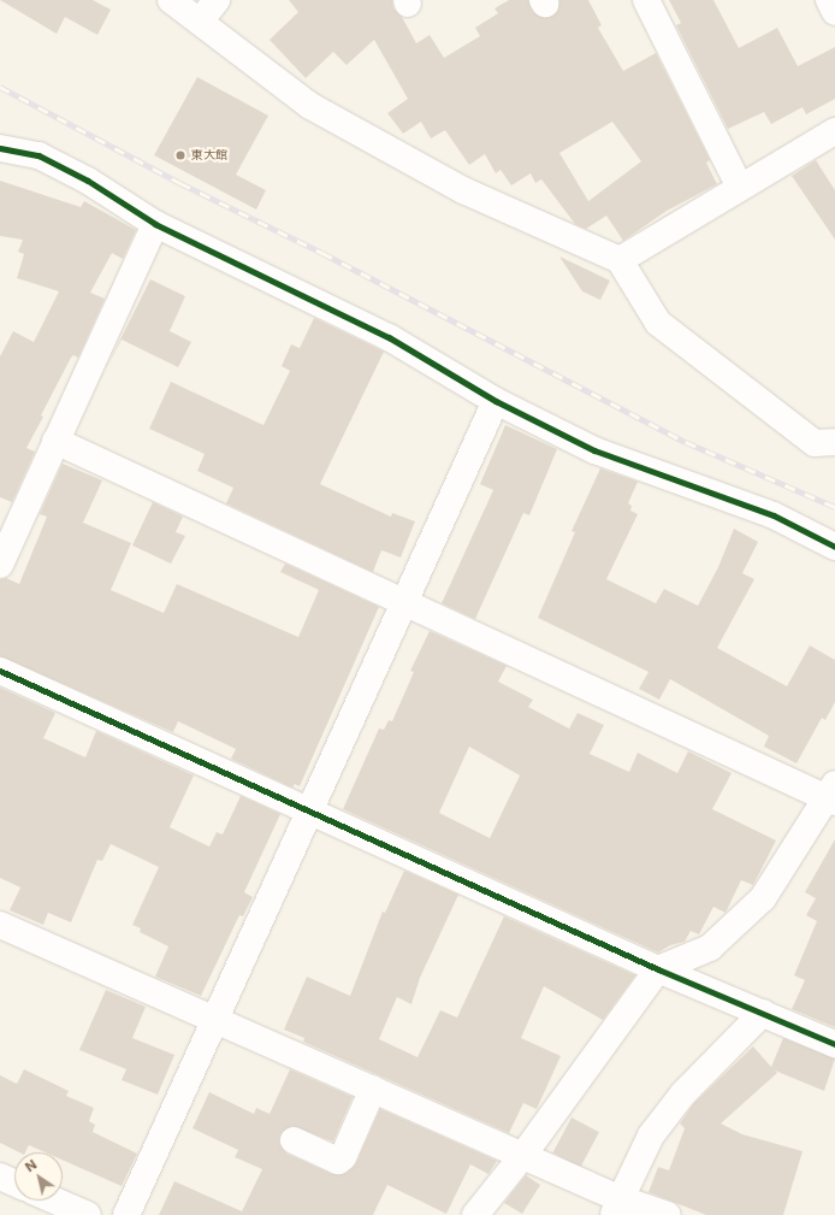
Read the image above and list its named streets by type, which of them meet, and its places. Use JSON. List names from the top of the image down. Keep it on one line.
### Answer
{"places":["東大館"],"north":"top left"}
